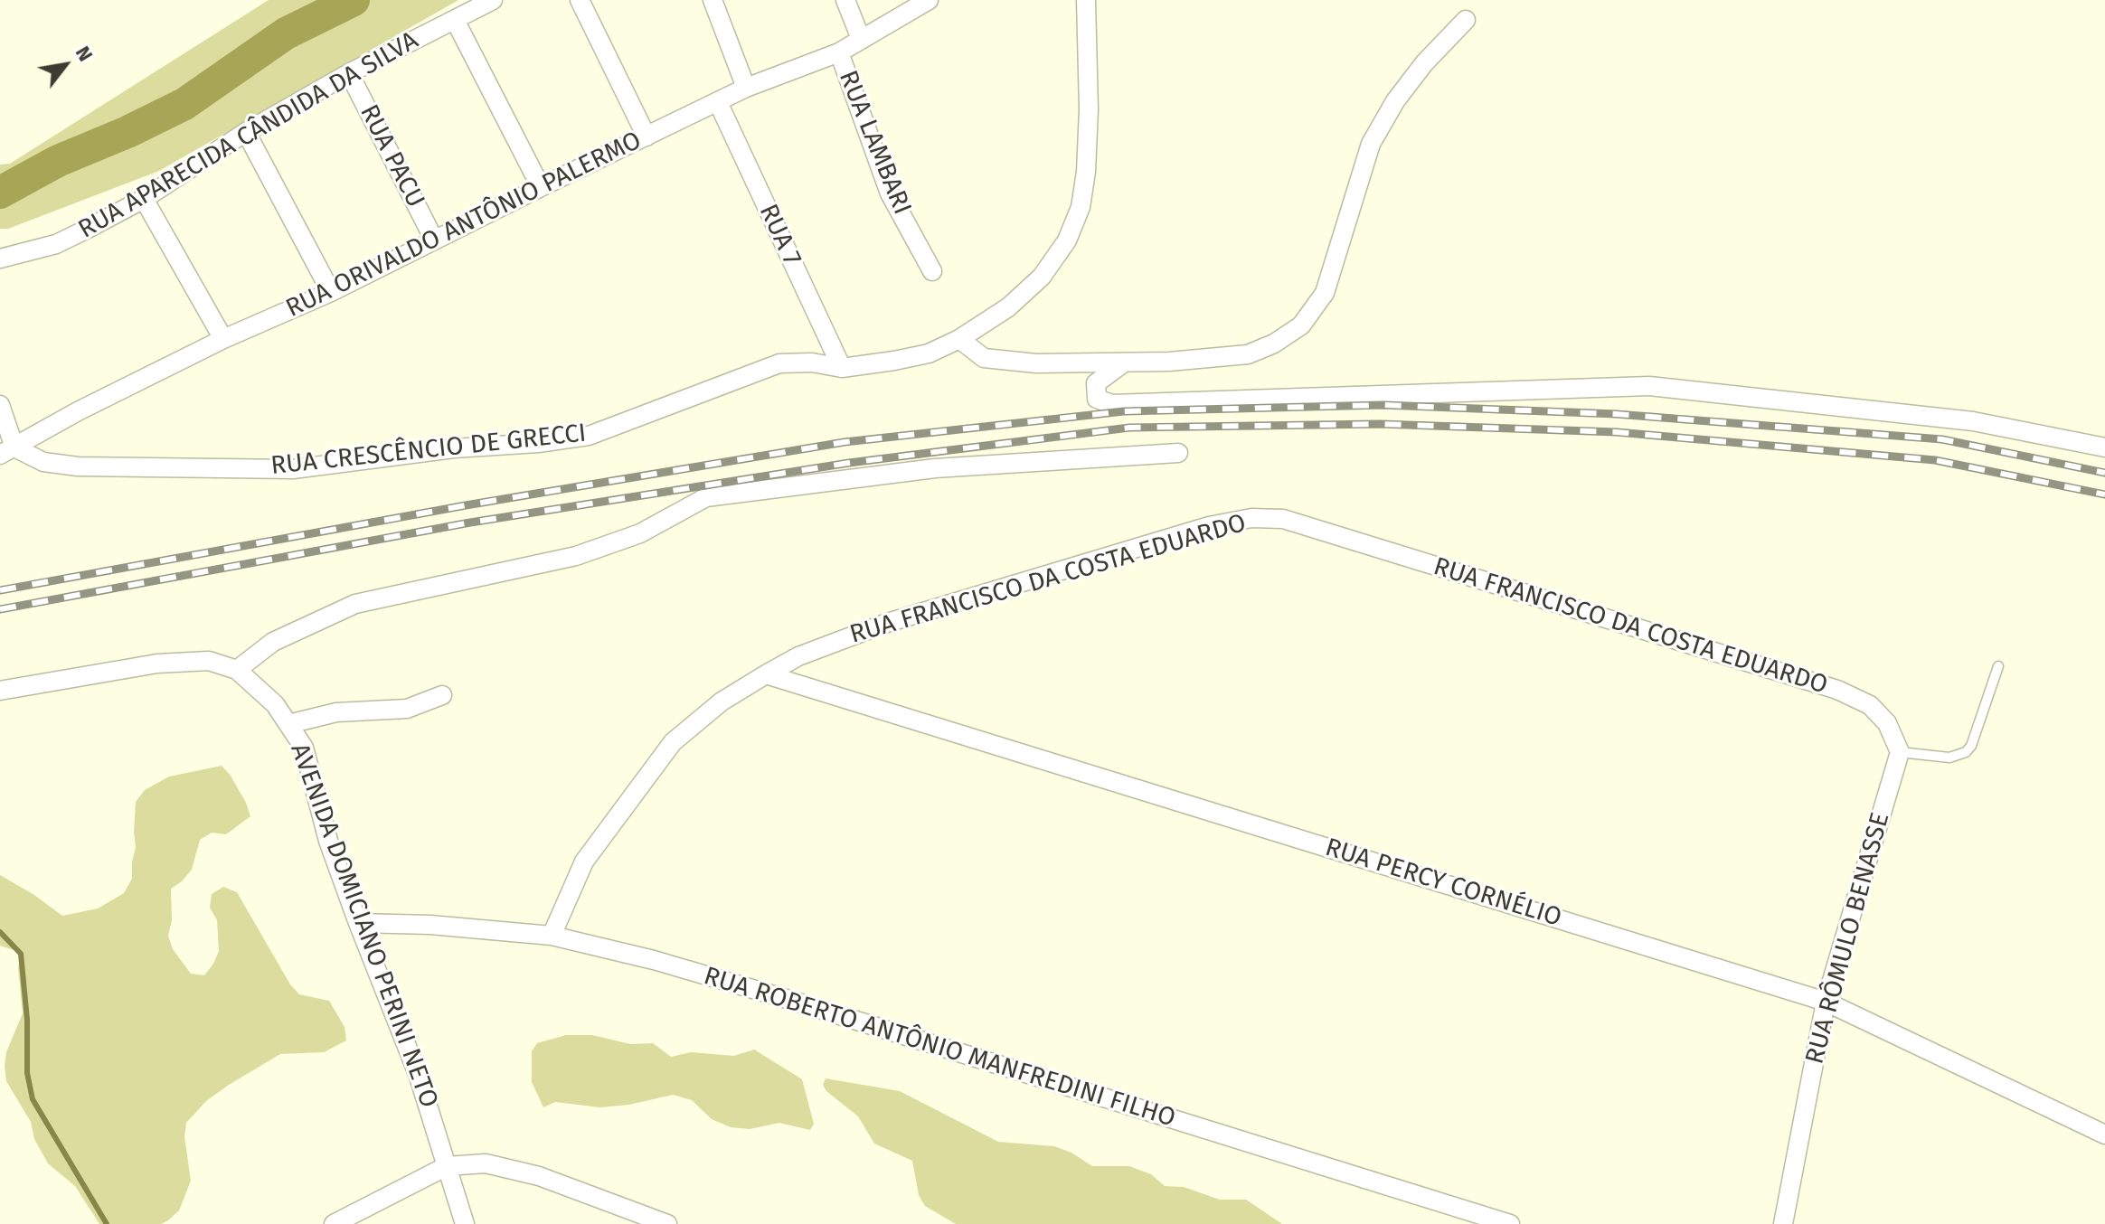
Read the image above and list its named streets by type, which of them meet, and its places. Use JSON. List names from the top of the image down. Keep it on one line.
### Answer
{"streets":{"street":["RUA APARECIDA CÂNDIDA DA SILVA","RUA LAMBARI","RUA PACU","RUA ORIVALDO ANTÔNIO PALERMO","RUA 7","RUA CRESCÊNCIO DE GRECCI","RUA FRANCISCO DA COSTA EDUARDO","RUA PERCY CORNÉLIO","AVENIDA DOMICIANO PERINI NETO","RUA RÔMULO BENASSE","RUA ROBERTO ANTÔNIO MANFREDINI FILHO"]},"crossings":[["RUA APARECIDA CÂNDIDA DA SILVA","RUA PACU"],["RUA LAMBARI","RUA ORIVALDO ANTÔNIO PALERMO"],["RUA PACU","RUA ORIVALDO ANTÔNIO PALERMO"],["RUA ORIVALDO ANTÔNIO PALERMO","RUA 7"],["RUA ORIVALDO ANTÔNIO PALERMO","RUA CRESCÊNCIO DE GRECCI"],["RUA 7","RUA CRESCÊNCIO DE GRECCI"],["RUA FRANCISCO DA COSTA EDUARDO","RUA PERCY CORNÉLIO"],["RUA FRANCISCO DA COSTA EDUARDO","RUA RÔMULO BENASSE"],["RUA FRANCISCO DA COSTA EDUARDO","RUA ROBERTO ANTÔNIO MANFREDINI FILHO"],["RUA PERCY CORNÉLIO","RUA RÔMULO BENASSE"],["AVENIDA DOMICIANO PERINI NETO","RUA ROBERTO ANTÔNIO MANFREDINI FILHO"]],"north":"top right"}
